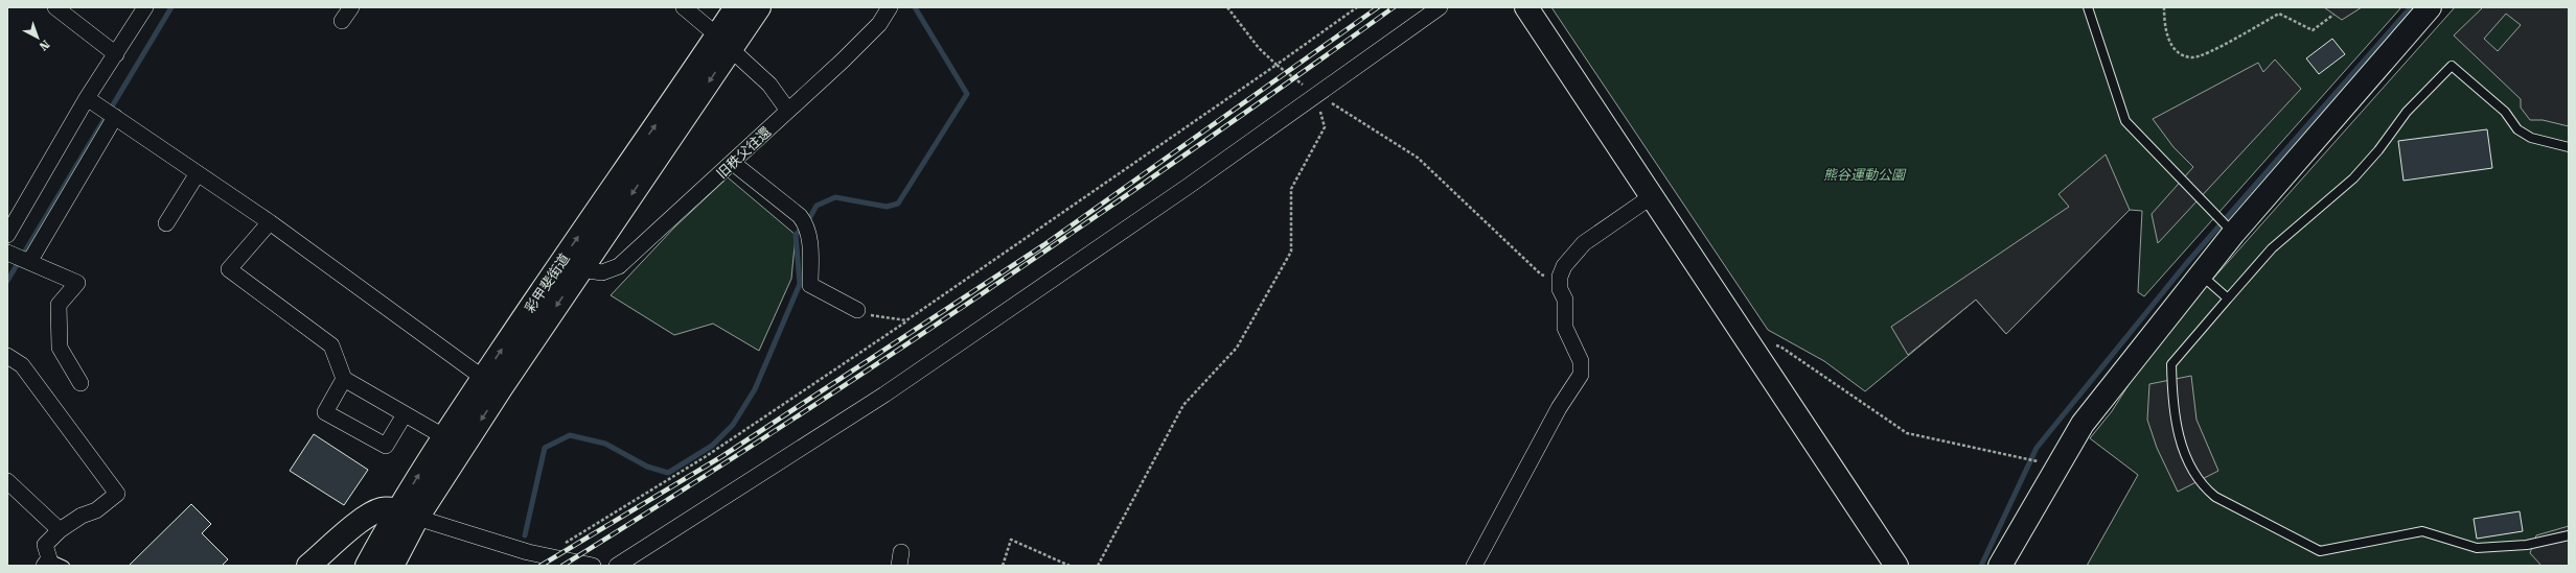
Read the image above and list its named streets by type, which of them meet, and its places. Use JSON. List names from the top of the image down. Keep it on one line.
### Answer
{"streets":{"main road":["彩甲斐街道"],"street":["旧秩父往還"]},"crossings":[["旧秩父往還","彩甲斐街道"]],"parks":["熊谷運動公園"],"north":"bottom right"}
